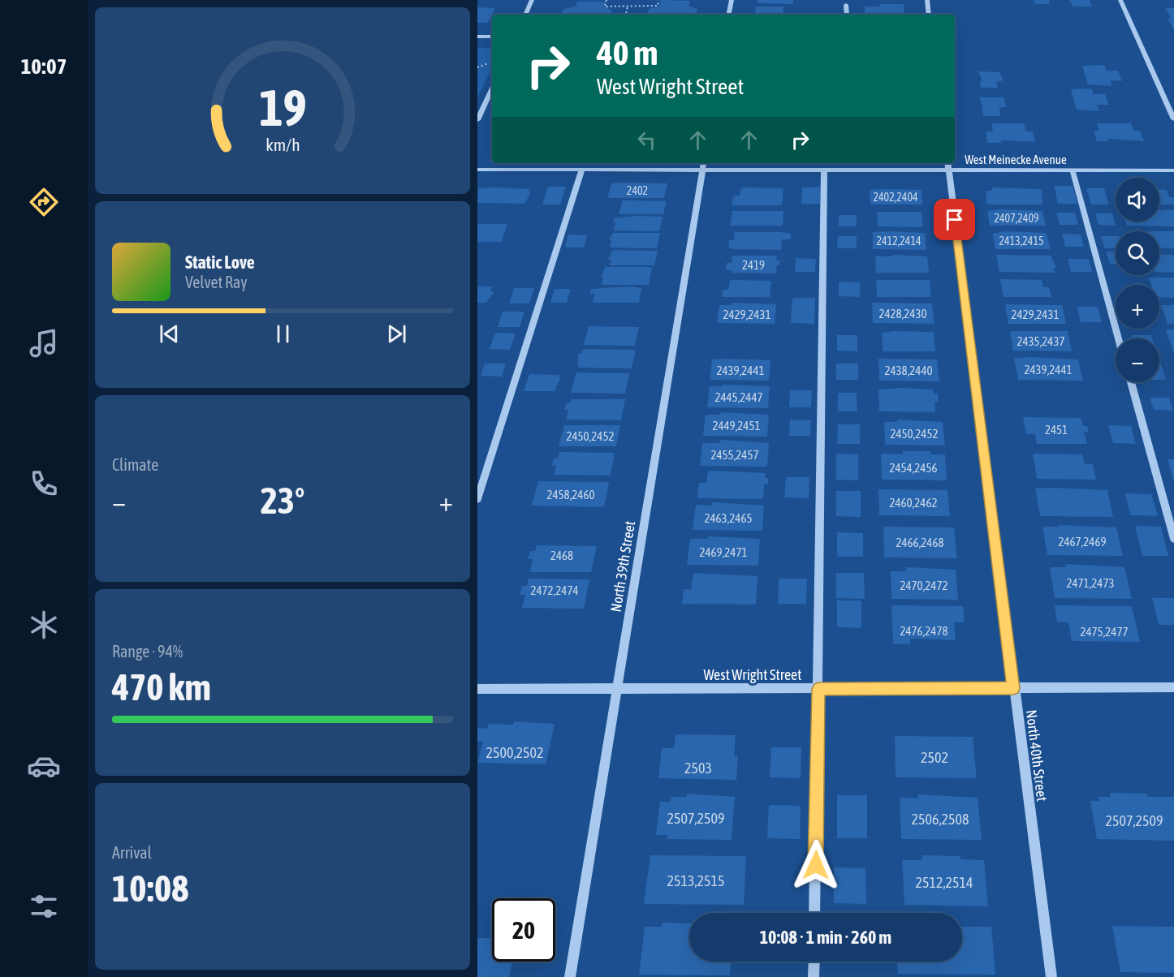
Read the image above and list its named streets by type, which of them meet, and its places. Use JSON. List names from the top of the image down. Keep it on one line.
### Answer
{"streets":{"street":["West Meinecke Avenue","North 39th Street","West Wright Street","North 40th Street"]},"crossings":[["West Meinecke Avenue","North 39th Street"],["West Meinecke Avenue","North 40th Street"],["North 39th Street","West Wright Street"],["West Wright Street","North 40th Street"]],"house_numbers":["2402","2402,2404","2407,2409","2412,2414","2413,2415","2419","2428,2430","2429,2431","2429,2431","2435,2437","2439,2441","2439,2441","2438,2440","2445,2447","2449,2451","2451","2450,2452","2450,2452","2455,2457","2454,2456","2458,2460","2460,2462","2463,2465","2467,2469","2466,2468","2469,2471","2468","2471,2473","2470,2472","2472,2474","2476,2478","2475,2477","2500,2502","2502","2503","2507,2509","2506,2508","2507,2509","2513,2515","2512,2514"],"page":{"tabs":"10:07","turn":["40 m","West Wright Street"],"map_buttons":["+","−"],"song":["Static Love","Velvet Ray"],"tile":["Climate",["Range · 94%","470 km"],["Arrival","10:08"]],"heat":["−","23°","+"],"limit":"20","trip":"10:08 · 1 min · 260 m","gauge":["19","km/h"]}}
